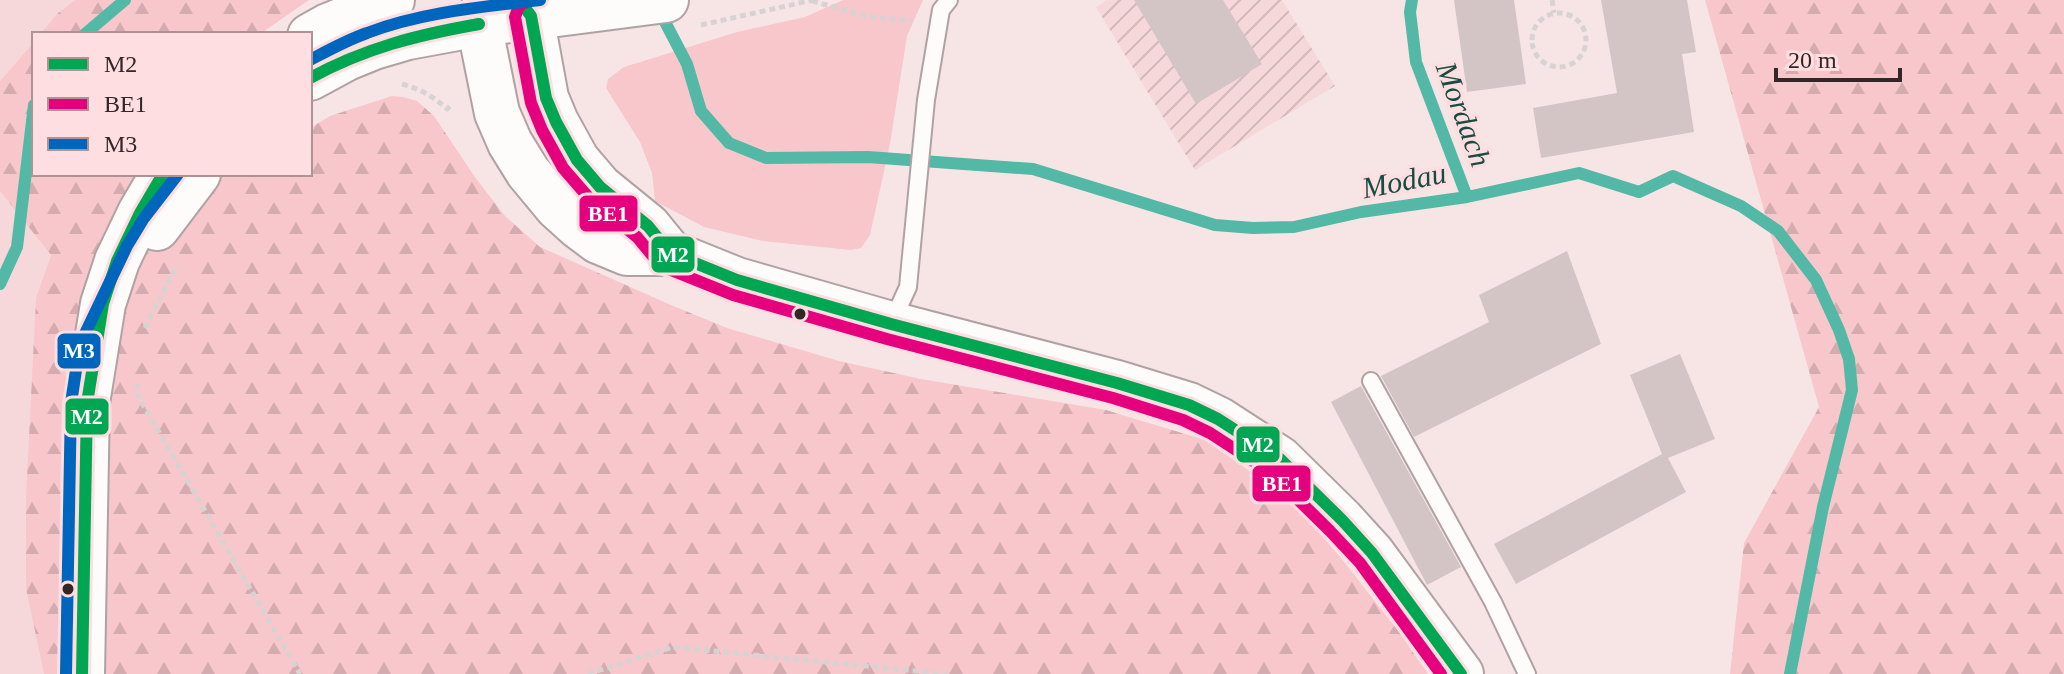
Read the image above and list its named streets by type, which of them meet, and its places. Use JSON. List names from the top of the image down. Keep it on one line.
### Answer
{"water":["Mordach","Modau"],"lines":["transit line M2","transit line BE1","transit line M3"],"legend":["M2","BE1","M3"],"scale_bar":"20 m"}
